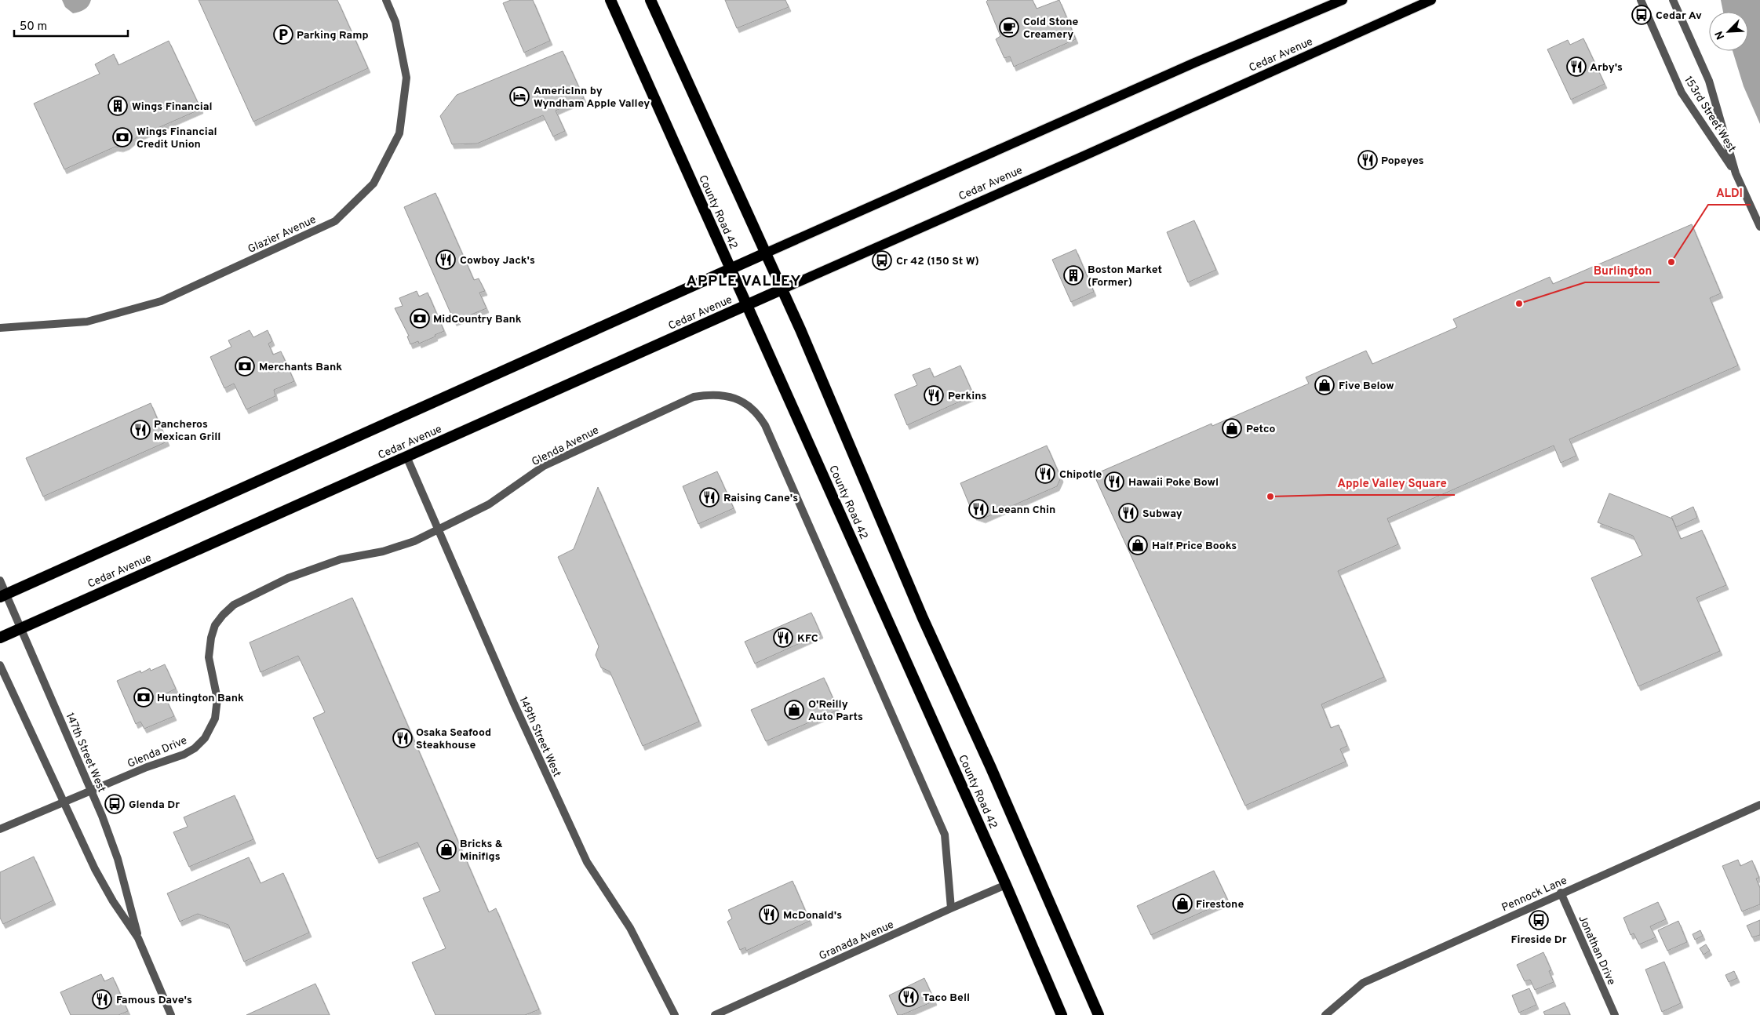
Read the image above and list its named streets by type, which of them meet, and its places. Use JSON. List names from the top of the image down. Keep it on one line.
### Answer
{"streets":{"highway":["Cedar Avenue","County Road 42"],"street":["153rd Street West","Glazier Avenue","Glenda Avenue","149th Street West","Glenda Drive","147th Street West","Pennock Lane","Granada Avenue","Jonathan Drive"]},"crossings":[["Cedar Avenue","County Road 42"],["Cedar Avenue","149th Street West"],["Cedar Avenue","147th Street West"],["County Road 42","Granada Avenue"],["Glenda Avenue","149th Street West"],["Glenda Avenue","Glenda Drive"],["Glenda Avenue","Granada Avenue"],["Glenda Drive","147th Street West"],["Pennock Lane","Jonathan Drive"]],"districts":["APPLE VALLEY"],"places":{"bus stop":["Cedar Av","Cr 42 (150 St W)","Glenda Dr","Fireside Dr"],"cafe":["Cold Stone Creamery"],"parking":["Parking Ramp"],"restaurant":["Arby's","Popeyes","Cowboy Jack's","Perkins","Pancheros Mexican Grill","Chipotle","Hawaii Poke Bowl","Raising Cane's","Leeann Chin","Subway","KFC","Osaka Seafood Steakhouse","McDonald's","Taco Bell","Famous Dave's"],"hotel":["AmericInn by Wyndham Apple Valley"],"building":["Wings Financial","Boston Market (Former)"],"bank":["Wings Financial Credit Union","MidCountry Bank","Merchants Bank","Huntington Bank"],"other":["ALDI","Burlington","Apple Valley Square"],"shop":["Five Below","Petco","Half Price Books","O'Reilly Auto Parts","Bricks & Minifigs","Firestone"]},"scale_bar":"50 m","north":"bottom left"}
